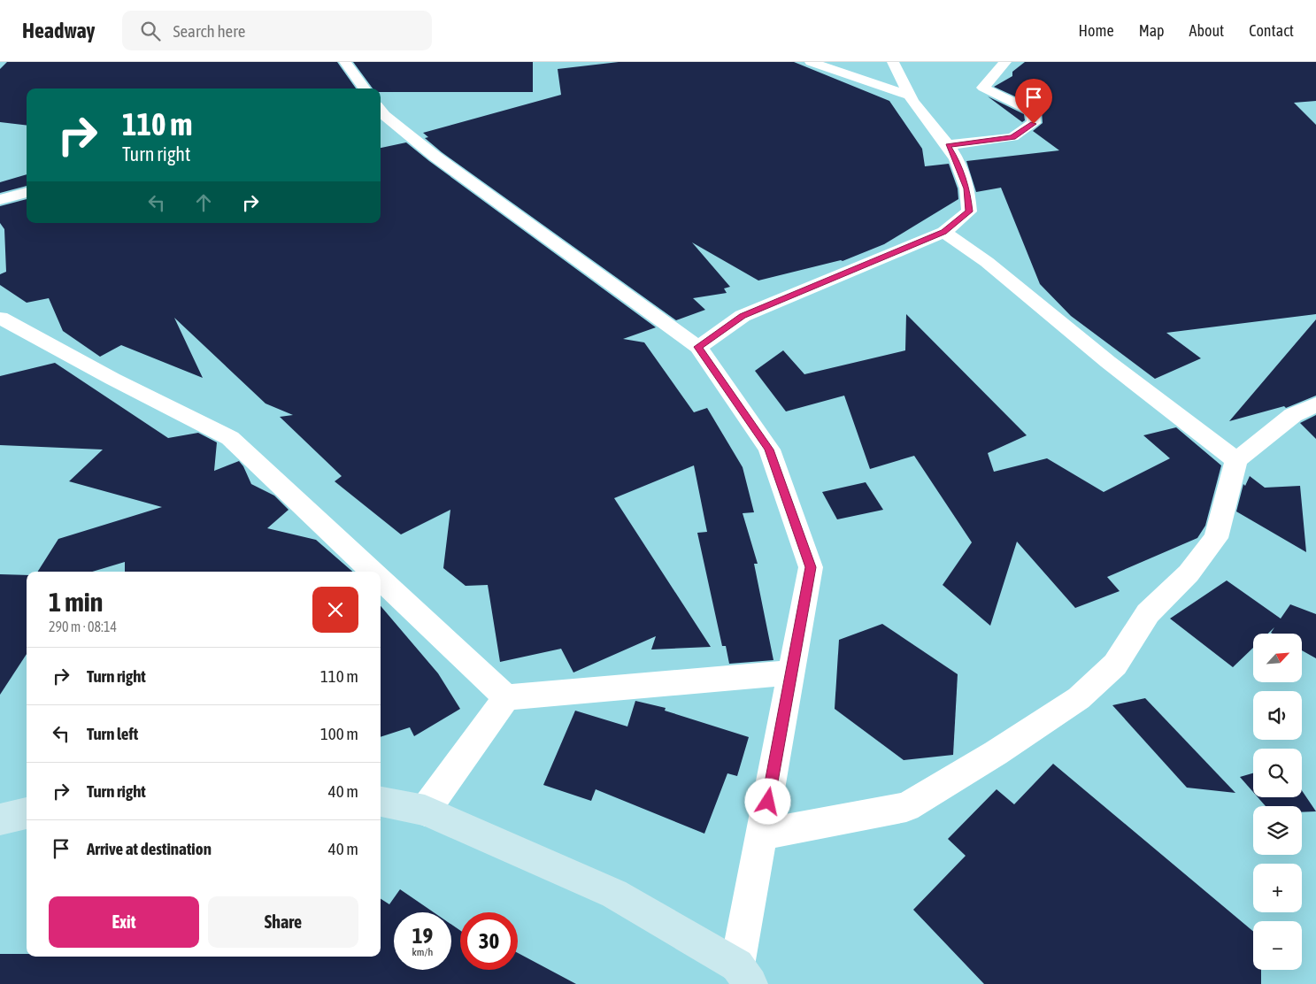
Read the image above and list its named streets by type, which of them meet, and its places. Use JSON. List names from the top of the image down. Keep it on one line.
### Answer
{"north":"top right","page":{"header":"Headway","search":"Search here","nav":["Home","Map","About","Contact"],"turn":["110 m","Turn right"],"heading":["1 min","290 m · 08:14"],"map_buttons":["+","−"],"list":[{"name":"Turn right","value":"110 m"},{"name":"Turn left","value":"100 m"},{"name":"Turn right","value":"40 m"},{"name":"Arrive at destination","value":"40 m"}],"buttons":["Exit","Share"],"speed":"19 km/h","limit":"30"}}
